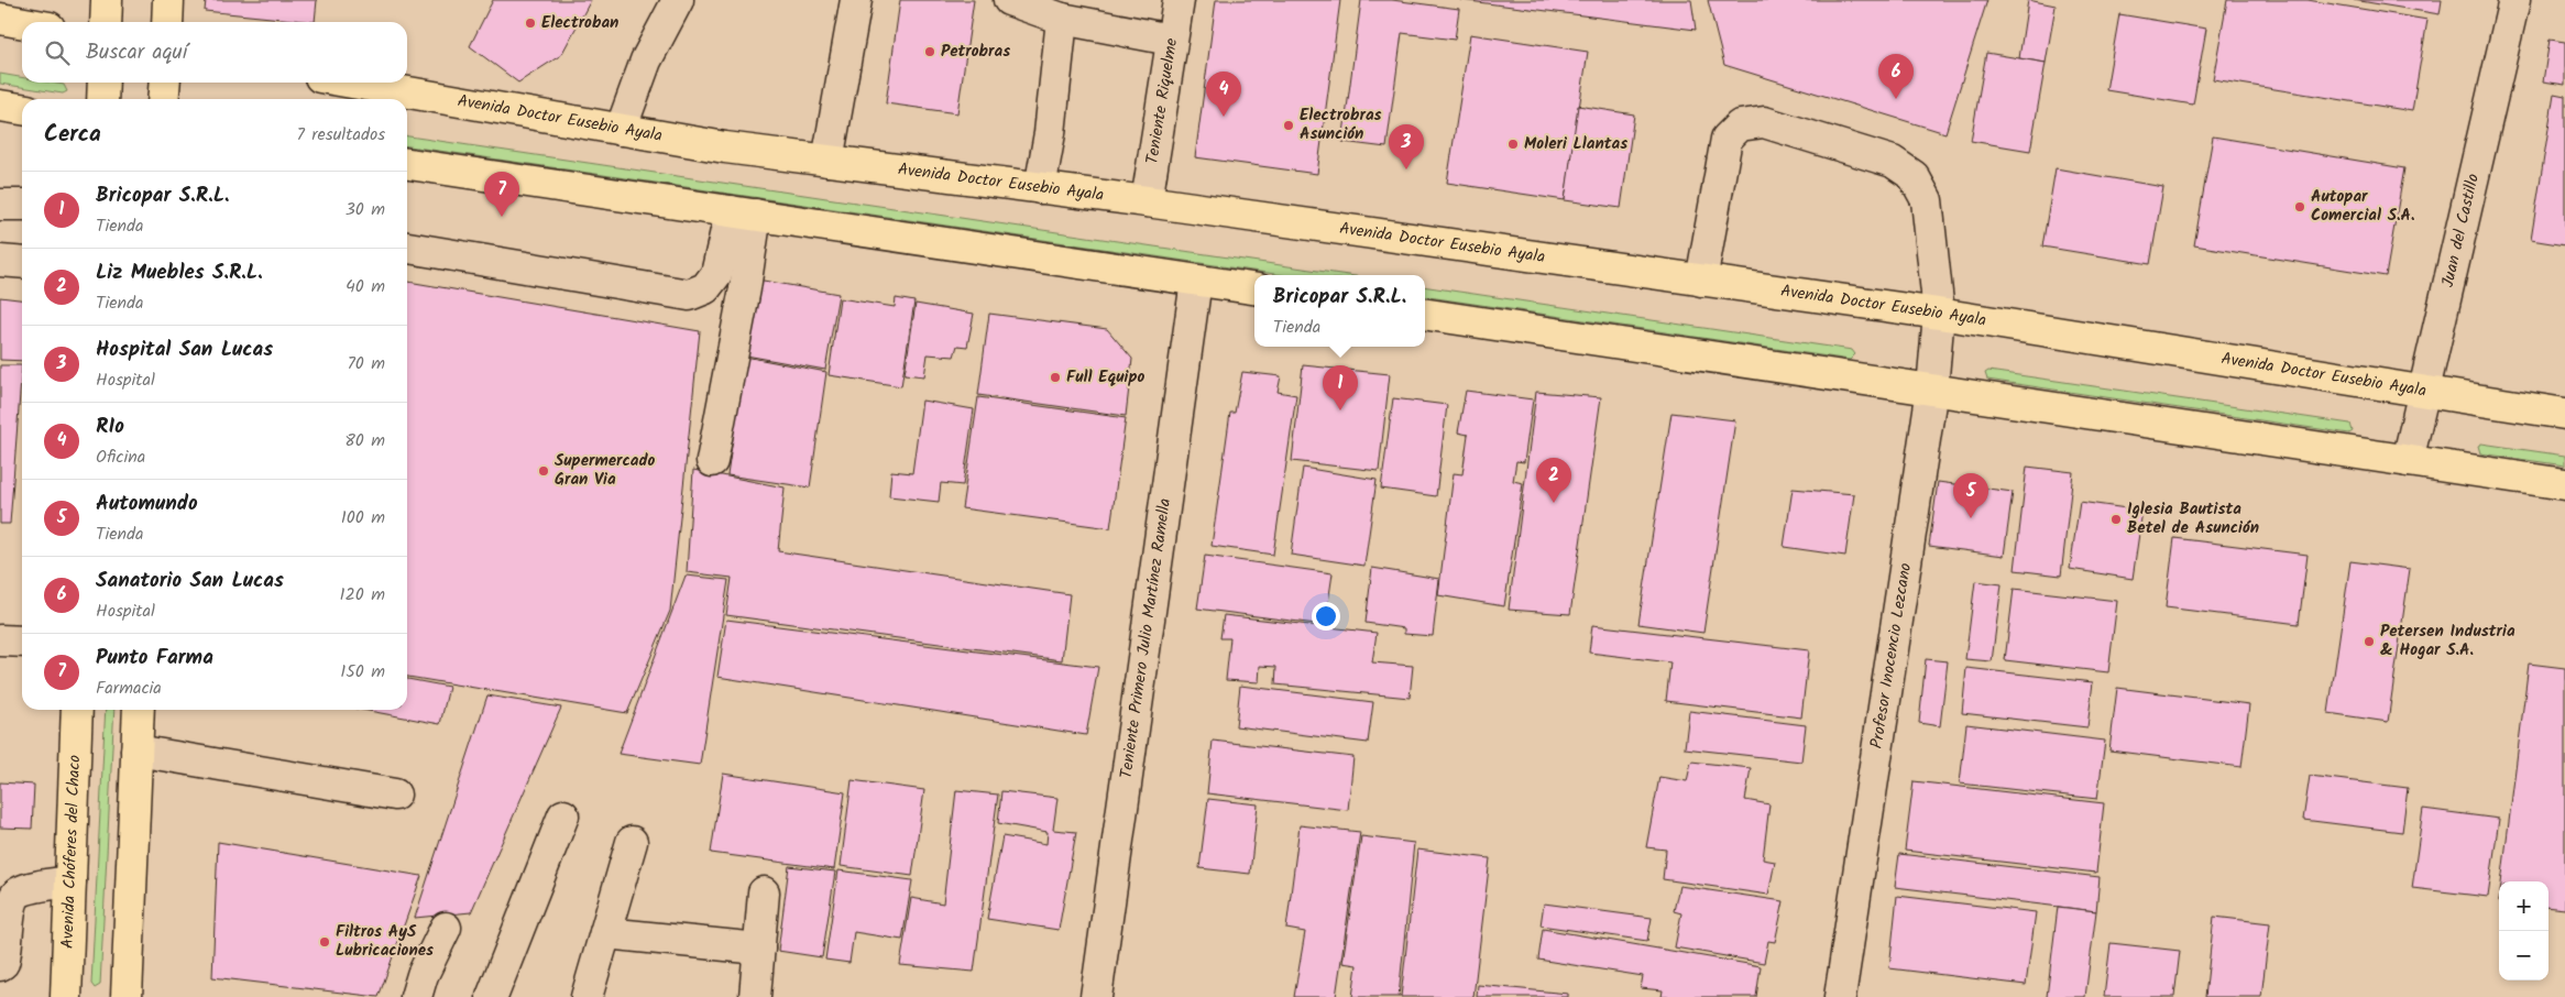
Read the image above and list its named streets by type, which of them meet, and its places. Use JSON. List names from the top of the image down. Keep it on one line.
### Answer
{"streets":{"main road":["Avenida Doctor Eusebio Ayala","Avenida Chóferes del Chaco"],"street":["Teniente Riquelme","Juan del Castillo","Teniente Primero Julio Martínez Ramella","Profesor Inocencio Lezcano"]},"crossings":[["Teniente Riquelme","Avenida Doctor Eusebio Ayala"],["Avenida Doctor Eusebio Ayala","Juan del Castillo"],["Avenida Doctor Eusebio Ayala","Profesor Inocencio Lezcano"]],"places":["Electroban","Petrobras","Electrobras Asunción","Moleri Llantas","Autopar Comercial S.A.","Full Equipo","Supermercado Gran Via","Iglesia Bautista Betel de Asunción","Petersen Industria & Hogar S.A.","Filtros AyS Lubricaciones"],"page":{"search":"Buscar aquí","pins":["6","4","3","7","1","2","5"],"heading":["Cerca","7 resultados"],"list":[{"mark":"1","name":"Bricopar S.R.L.","note":"Tienda","value":"30 m"},{"mark":"2","name":"Liz Muebles S.R.L.","note":"Tienda","value":"40 m"},{"mark":"3","name":"Hospital San Lucas","note":"Hospital","value":"70 m"},{"mark":"4","name":"RIo","note":"Oficina","value":"80 m"},{"mark":"5","name":"Automundo","note":"Tienda","value":"100 m"},{"mark":"6","name":"Sanatorio San Lucas","note":"Hospital","value":"120 m"},{"mark":"7","name":"Punto Farma","note":"Farmacia","value":"150 m"}],"popup":["Bricopar S.R.L.","Tienda"],"map_buttons":["+","−"]}}
